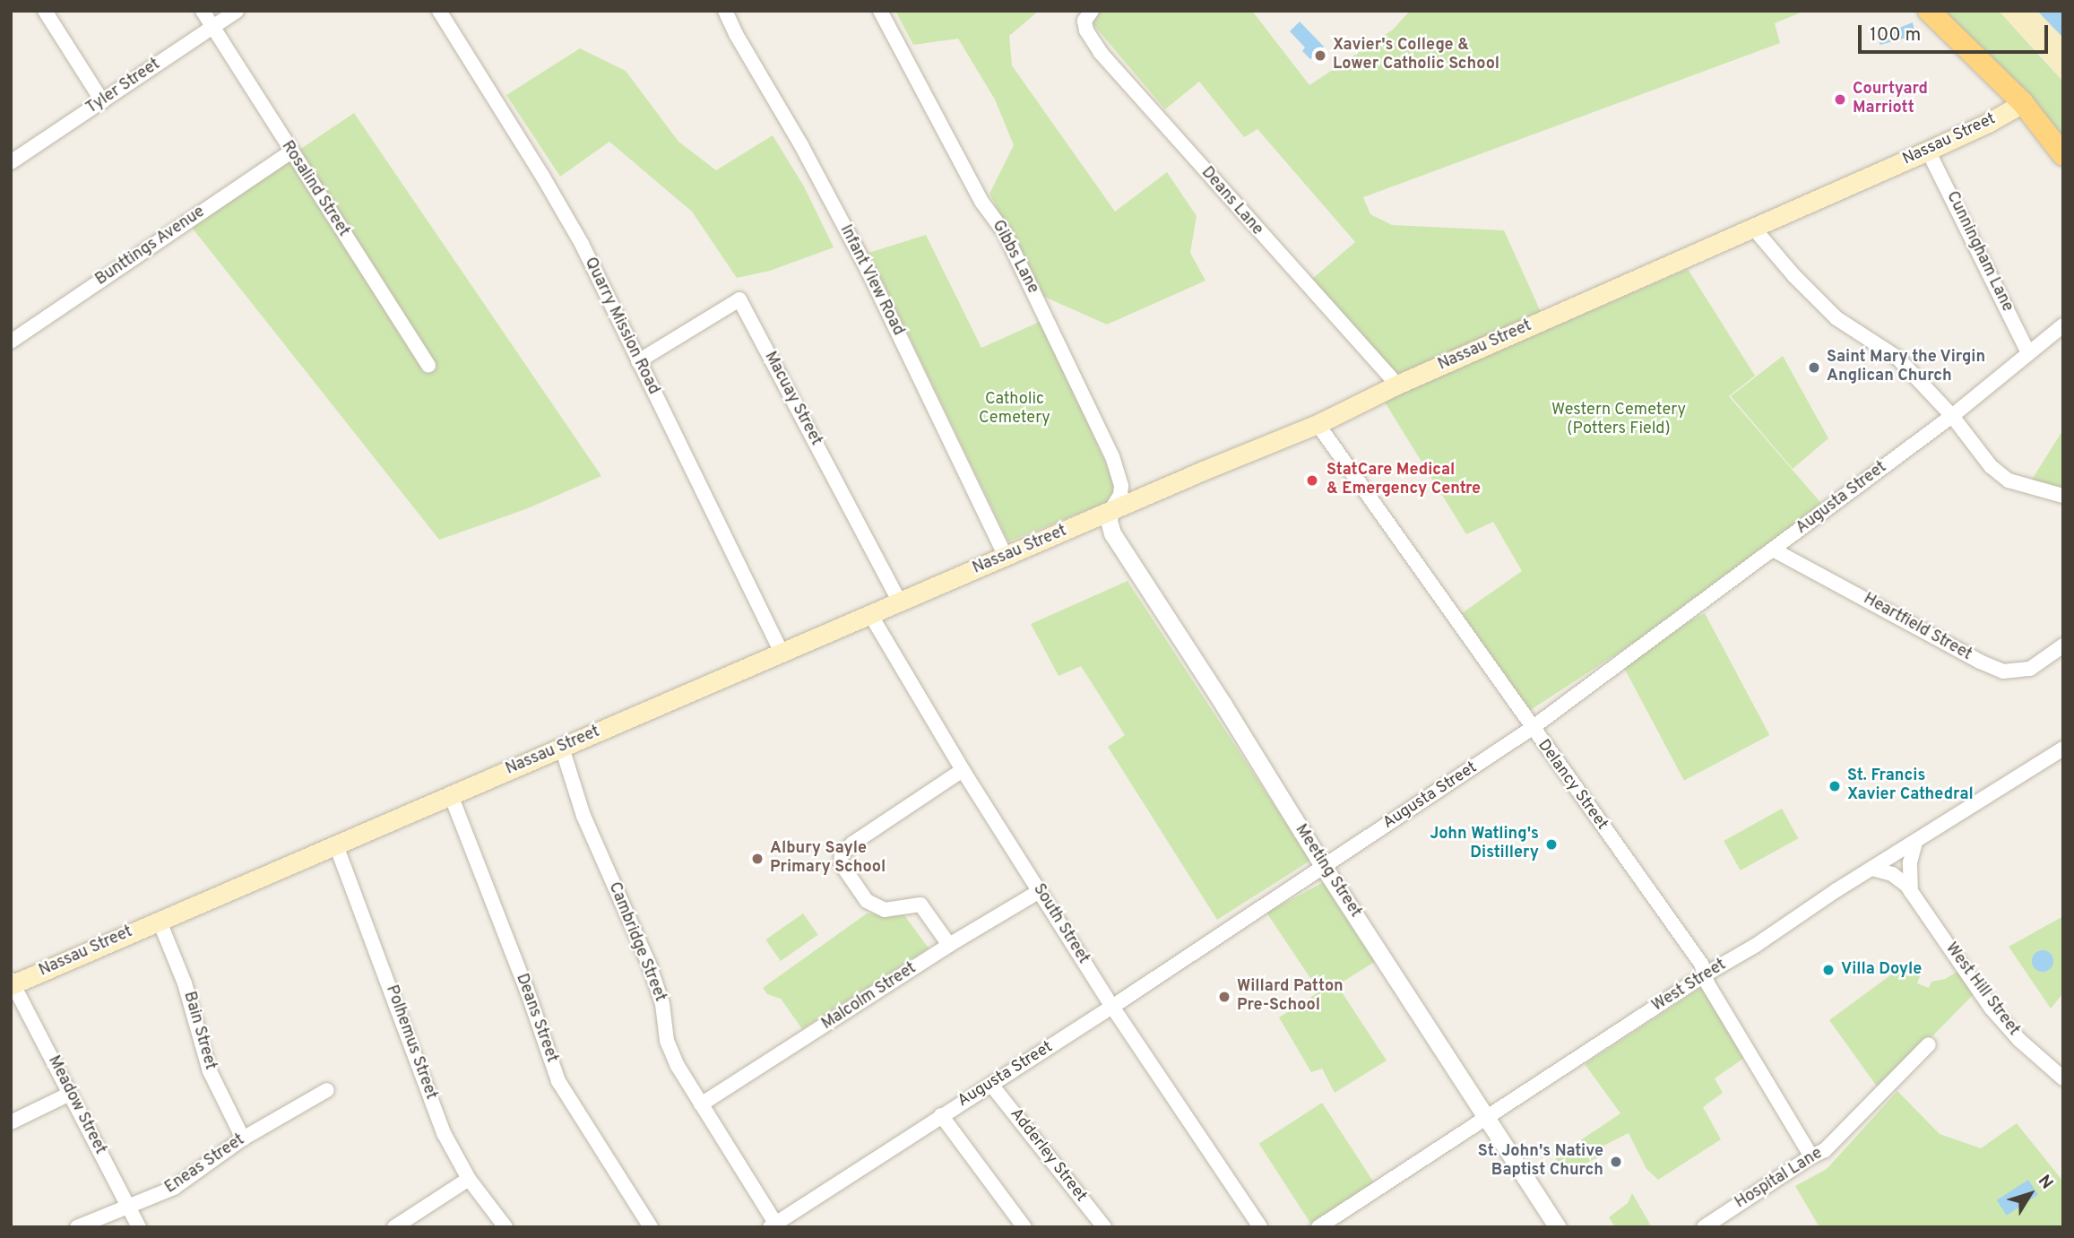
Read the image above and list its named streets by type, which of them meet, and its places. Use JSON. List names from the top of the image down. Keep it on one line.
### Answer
{"streets":{"main road":["Nassau Street"],"street":["Tyler Street","Rosalind Street","Deans Lane","Bunttings Avenue","Cunningham Lane","Gibbs Lane","Infant View Road","Quarry Mission Road","Macuay Street","Augusta Street","Heartfield Street","Delancy Street","Meeting Street","South Street","Cambridge Street","West Street","West Hill Street","Malcolm Street","Deans Street","Bain Street","Polhemus Street","Meadow Street","Adderley Street","Eneas Street","Hospital Lane"]},"crossings":[["Tyler Street","Rosalind Street"],["Nassau Street","Deans Lane"],["Nassau Street","Cunningham Lane"],["Nassau Street","Gibbs Lane"],["Nassau Street","Infant View Road"],["Nassau Street","Quarry Mission Road"],["Nassau Street","Macuay Street"],["Nassau Street","Delancy Street"],["Nassau Street","Meeting Street"],["Nassau Street","South Street"],["Nassau Street","Cambridge Street"],["Nassau Street","Deans Street"],["Nassau Street","Bain Street"],["Nassau Street","Polhemus Street"],["Nassau Street","Meadow Street"],["Rosalind Street","Bunttings Avenue"],["Cunningham Lane","Augusta Street"],["Gibbs Lane","Meeting Street"],["Quarry Mission Road","Macuay Street"],["Augusta Street","Heartfield Street"],["Augusta Street","Delancy Street"],["Augusta Street","Meeting Street"],["Augusta Street","South Street"],["Augusta Street","Cambridge Street"],["Augusta Street","Adderley Street"],["Delancy Street","West Street"],["Delancy Street","Hospital Lane"],["Meeting Street","West Street"],["South Street","Malcolm Street"],["Cambridge Street","Malcolm Street"],["West Street","West Hill Street"],["Bain Street","Eneas Street"],["Meadow Street","Eneas Street"]],"parks":["Catholic Cemetery","Western Cemetery (Potters Field)"],"places":["Xavier's College & Lower Catholic School","Courtyard Marriott","Saint Mary the Virgin Anglican Church","StatCare Medical & Emergency Centre","St. Francis Xavier Cathedral","John Watling's Distillery","Albury Sayle Primary School","Villa Doyle","Willard Patton Pre-School","St. John's Native Baptist Church"],"scale_bar":"100 m","north":"top right"}
